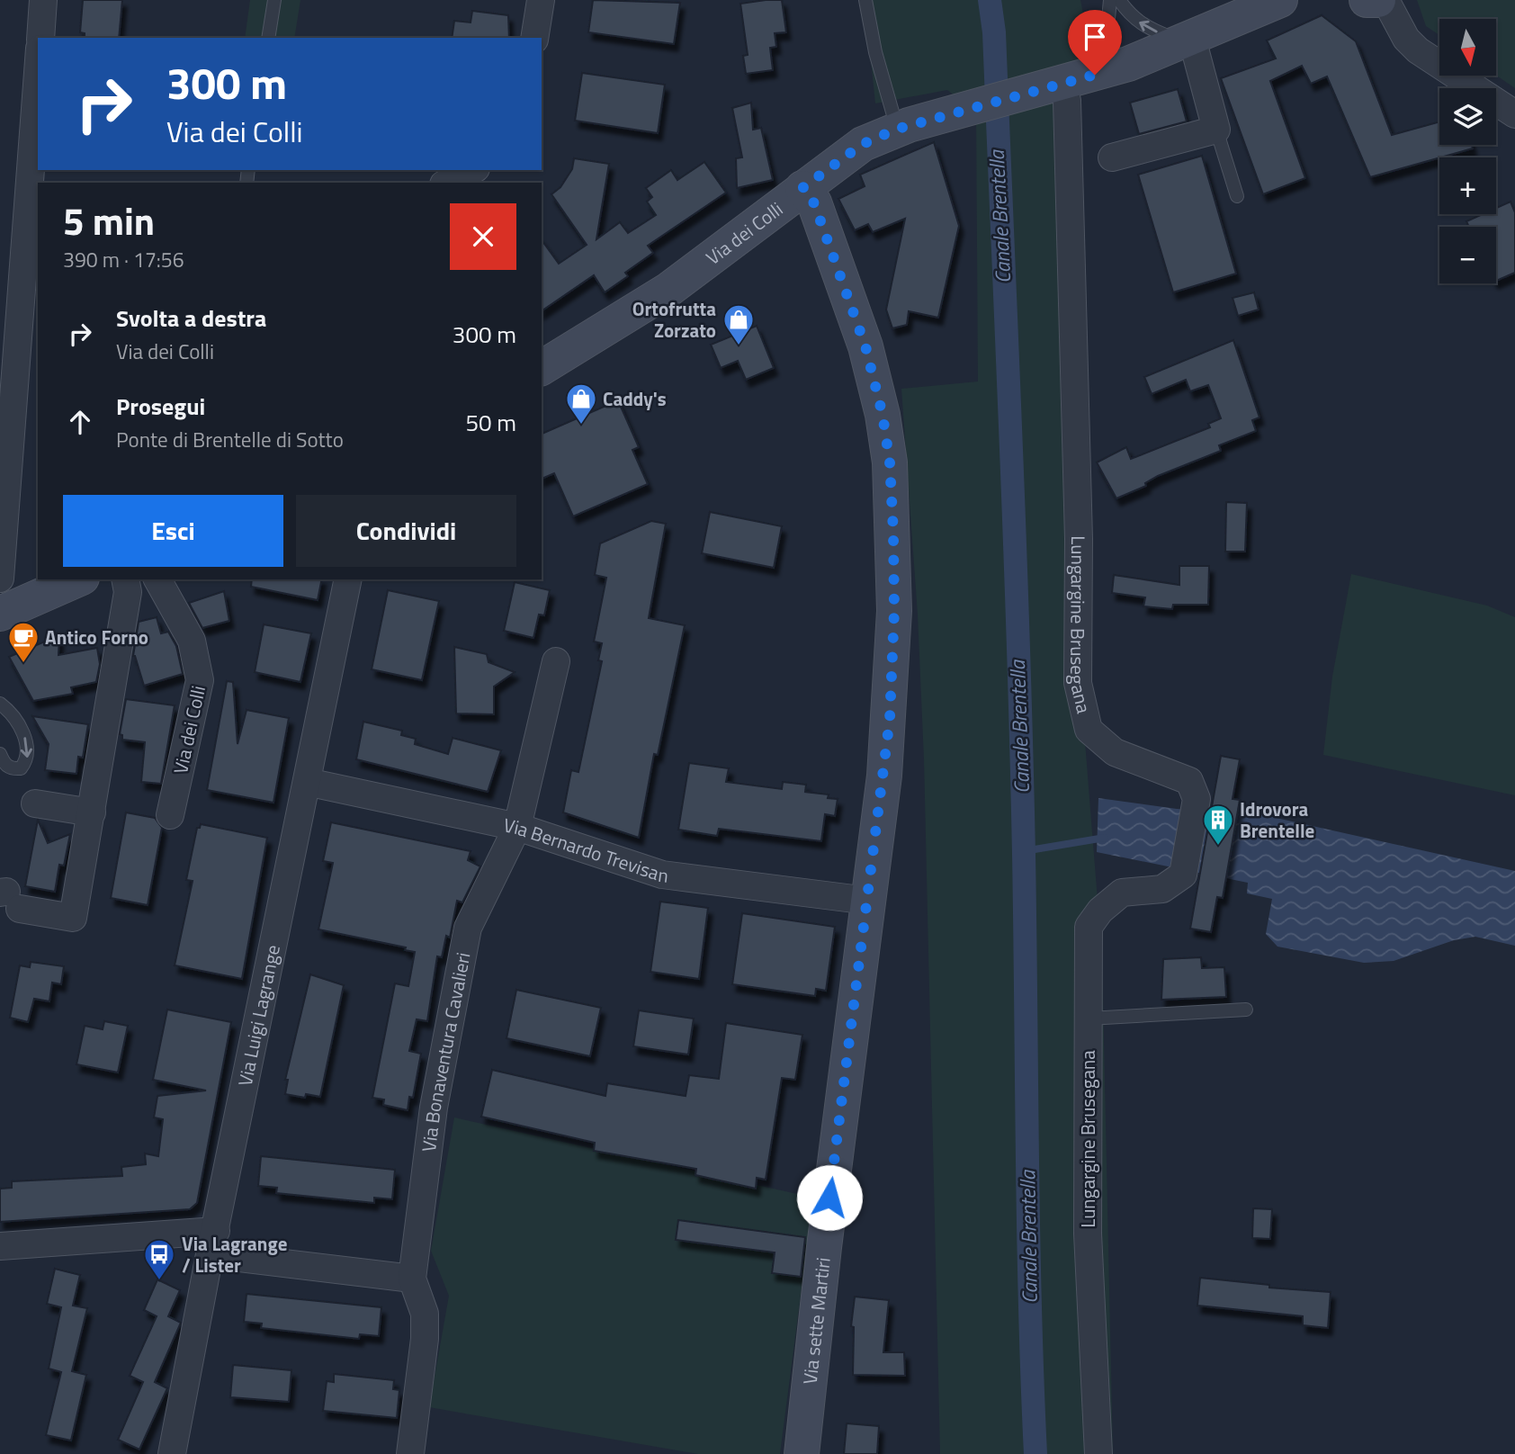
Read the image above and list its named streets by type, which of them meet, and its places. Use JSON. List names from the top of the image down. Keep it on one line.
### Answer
{"streets":{"main road":["Via dei Colli","Via sette Martiri"],"street":["Lungargine Brusegana","Via Bernardo Trevisan","Via Luigi Lagrange","Via Bonaventura Cavalieri"]},"crossings":[["Via dei Colli","Lungargine Brusegana"],["Via dei Colli","Via sette Martiri"],["Via Bernardo Trevisan","Via Luigi Lagrange"],["Via Bernardo Trevisan","Via Bonaventura Cavalieri"],["Via Bernardo Trevisan","Via sette Martiri"]],"water":["Canale Brentella"],"places":{"shop":["Ortofrutta Zorzato","Caddy's"],"cafe":["Antico Forno"],"building":["Idrovora Brentelle"],"bus stop":["Via Lagrange / Lister"]},"north":"bottom","page":{"map_buttons":["+","−"],"turn":["300 m","Via dei Colli"],"heading":["5 min","390 m · 17:56"],"list":[{"name":"Svolta a destra","note":"Via dei Colli","value":"300 m"},{"name":"Prosegui","note":"Ponte di Brentelle di Sotto","value":"50 m"}],"buttons":["Esci","Condividi"]}}
